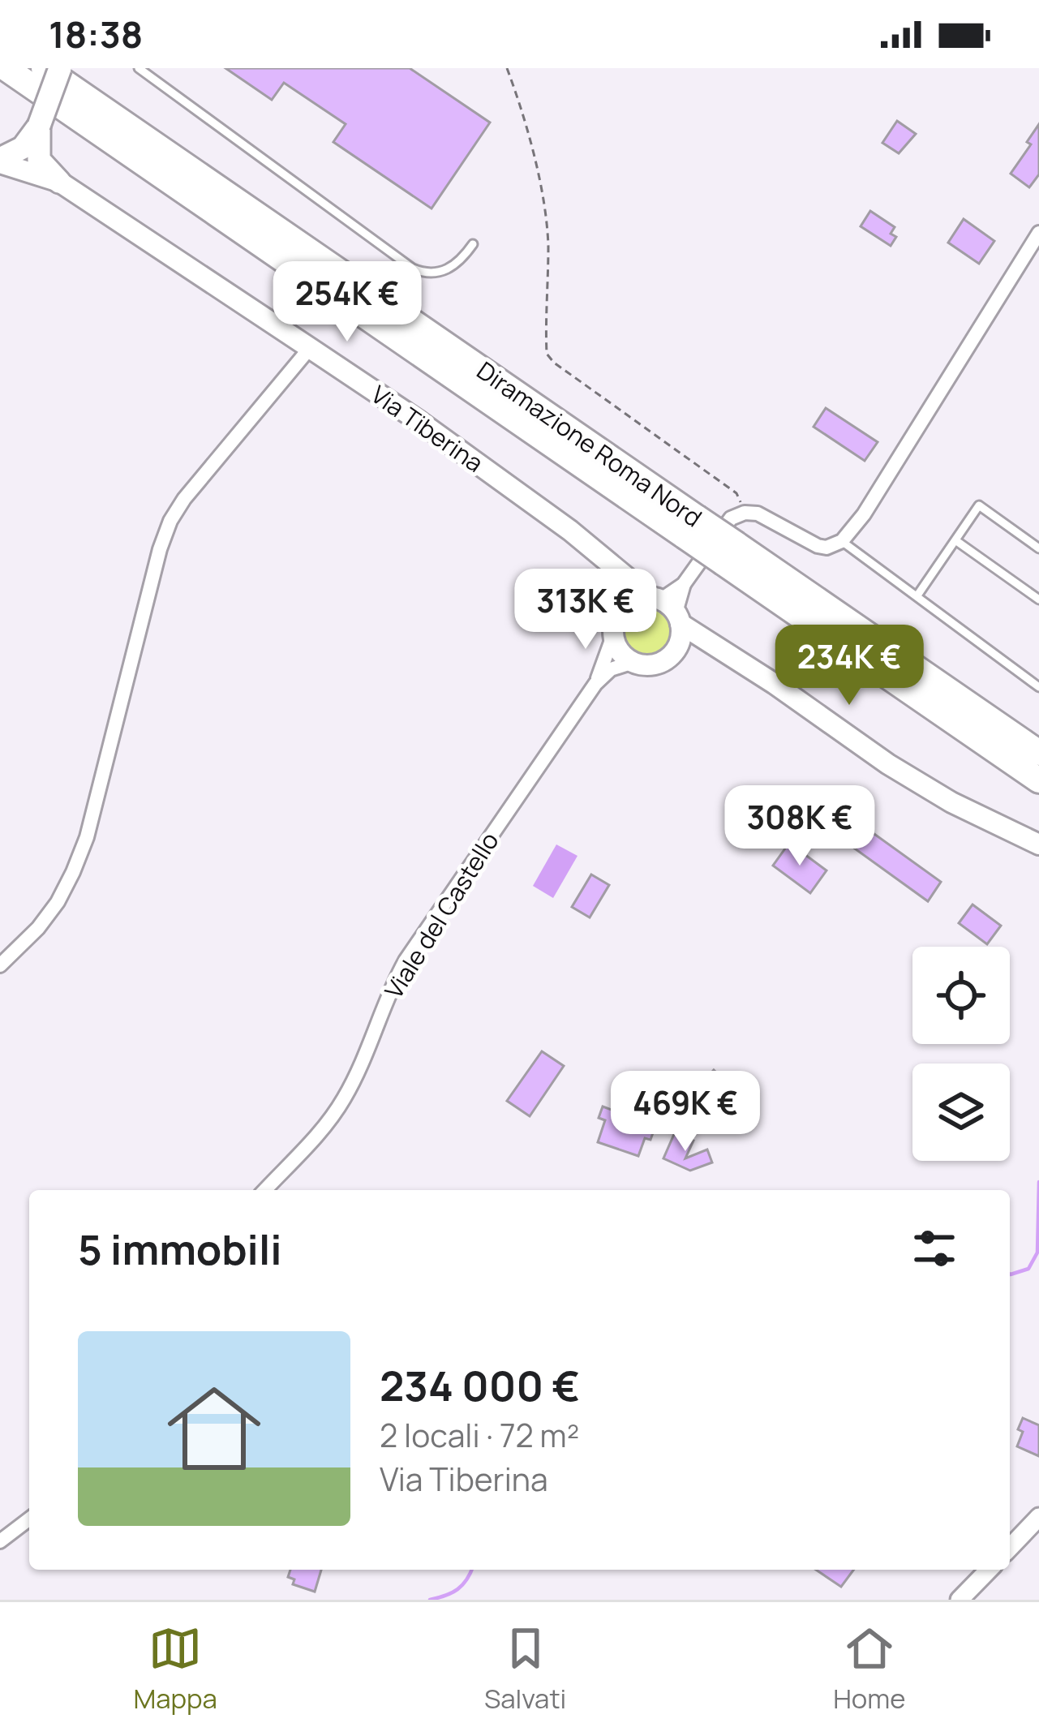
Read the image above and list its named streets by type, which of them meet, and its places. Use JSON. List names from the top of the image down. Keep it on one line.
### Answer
{"streets":{"highway":["Diramazione Roma Nord"],"main road":["Via Tiberina"],"street":["Viale del Castello"]},"page":{"status":"18:38","price":["254K €","313K €","234K €","308K €","469K €"],"heading":"5 immobili","list":[{"name":"234 000 €","note":"2 locali · 72 m² · Via Tiberina"}],"tabs":["Mappa","Salvati","Home"]}}
